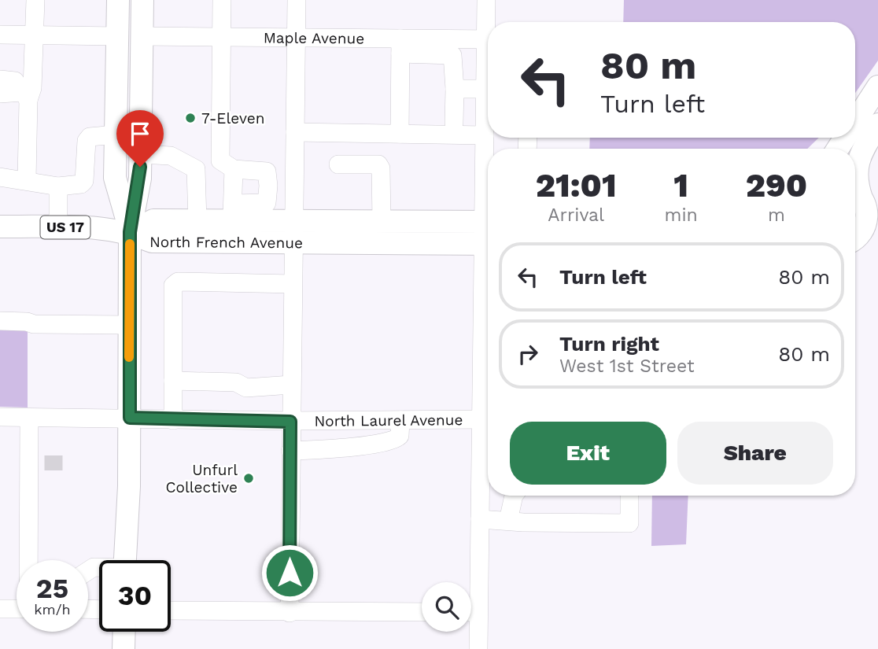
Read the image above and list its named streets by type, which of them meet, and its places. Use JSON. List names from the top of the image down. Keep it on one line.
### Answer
{"streets":{"main road":["US 17","North French Avenue"],"street":["Maple Avenue","North Laurel Avenue"]},"crossings":[["US 17","North French Avenue"]],"places":["7-Eleven","Unfurl Collective"],"page":{"turn":["80 m","Turn left"],"eta":["21:01","Arrival","1","min","290","m"],"list":[{"name":"Turn left","value":"80 m"},{"name":"Turn right","note":"West 1st Street","value":"80 m"}],"buttons":["Exit","Share"],"speed":"25 km/h","limit":"30"}}
